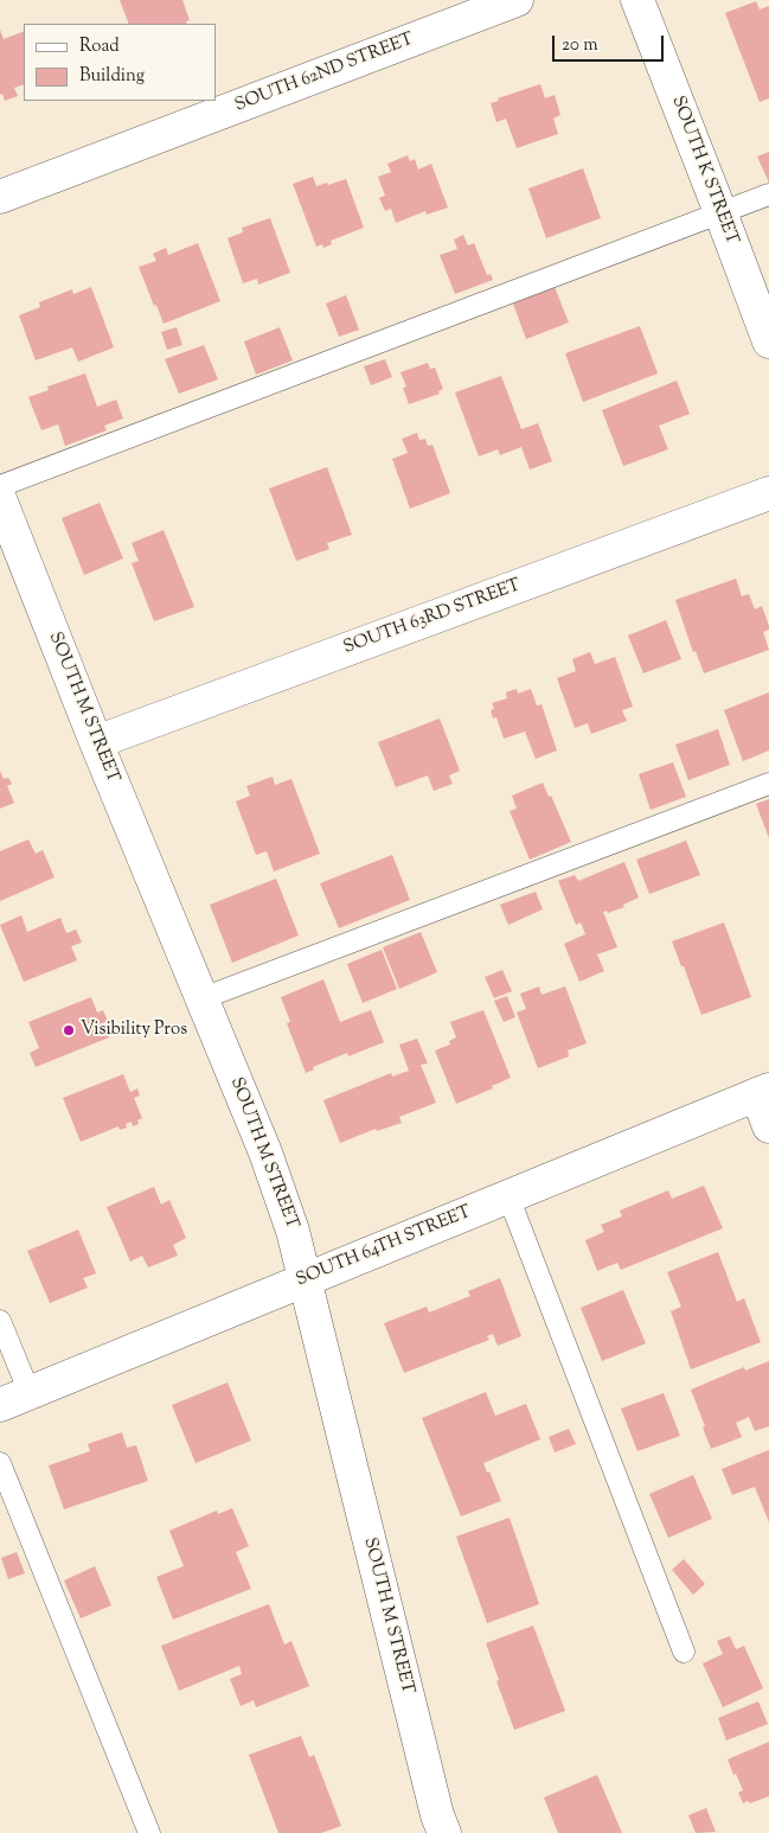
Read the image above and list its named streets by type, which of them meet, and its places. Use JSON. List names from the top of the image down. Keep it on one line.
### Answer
{"streets":{"street":["SOUTH 62ND STREET","SOUTH K STREET","SOUTH 63RD STREET","SOUTH M STREET","SOUTH 64TH STREET"]},"crossings":[["SOUTH 63RD STREET","SOUTH M STREET"],["SOUTH M STREET","SOUTH 64TH STREET"]],"places":["Visibility Pros"],"legend":["Road","Building"],"scale_bar":"20 m"}
